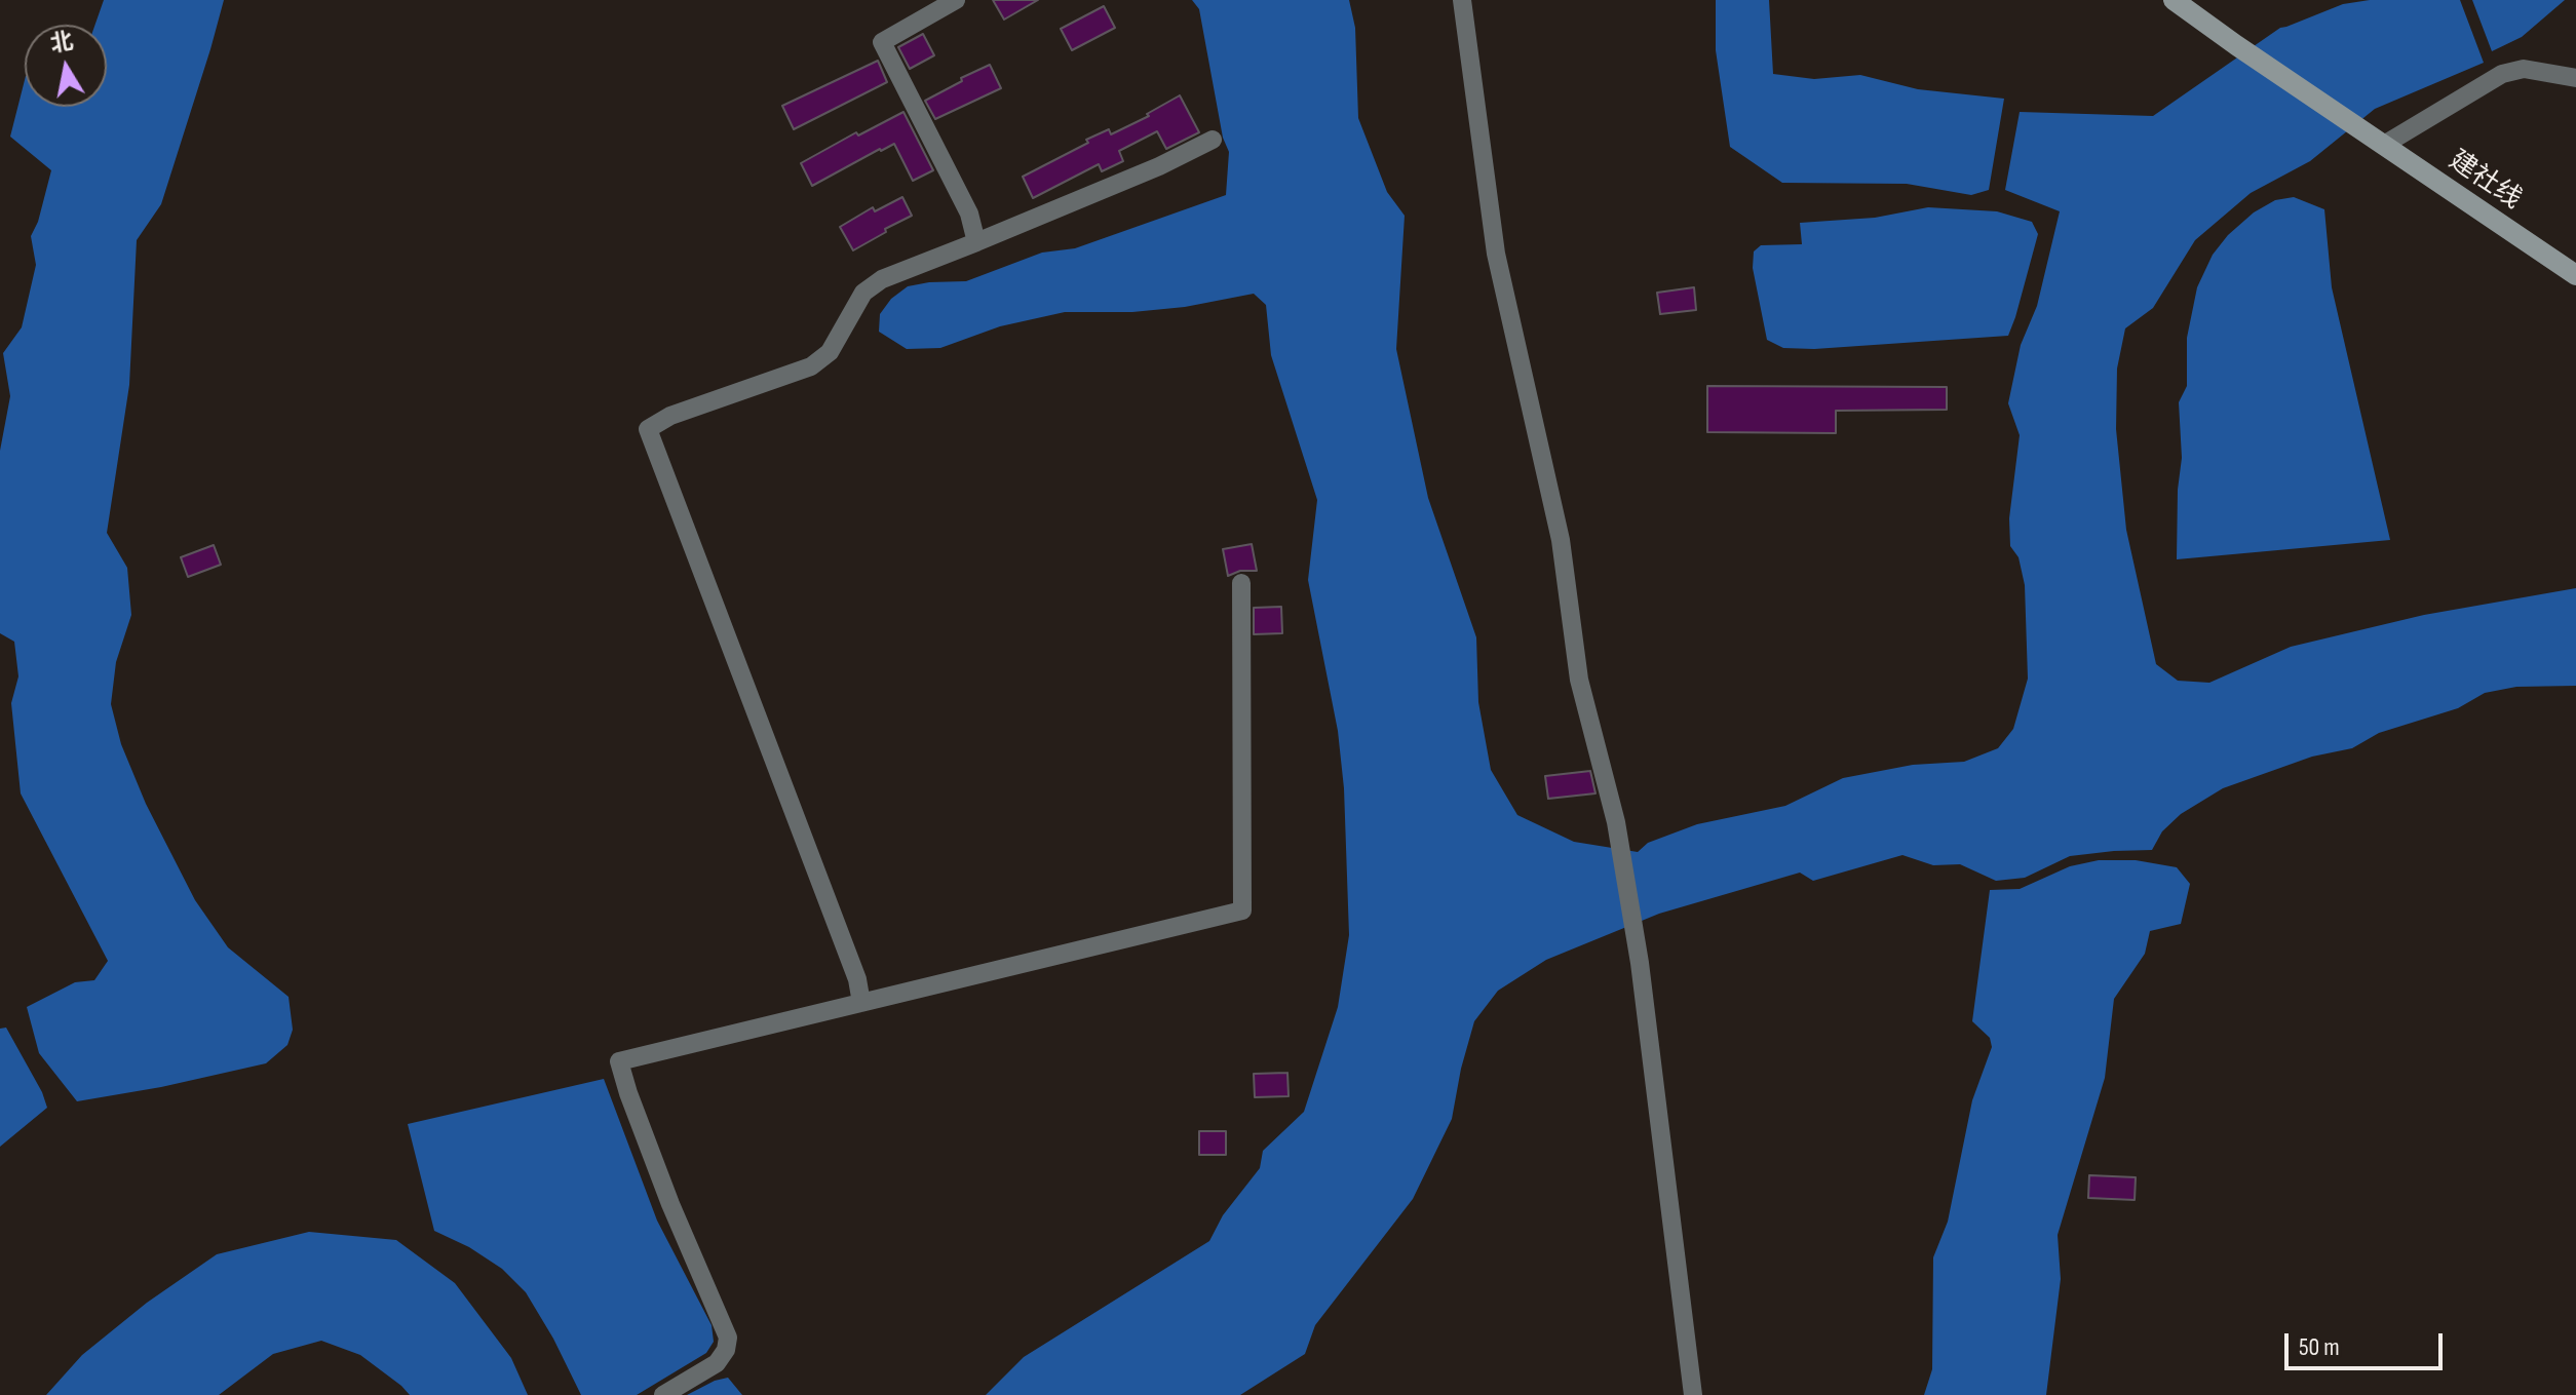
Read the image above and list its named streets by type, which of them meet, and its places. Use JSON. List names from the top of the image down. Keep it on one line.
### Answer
{"streets":{"main road":["建社线"]},"scale_bar":"50 m","north":"top"}
